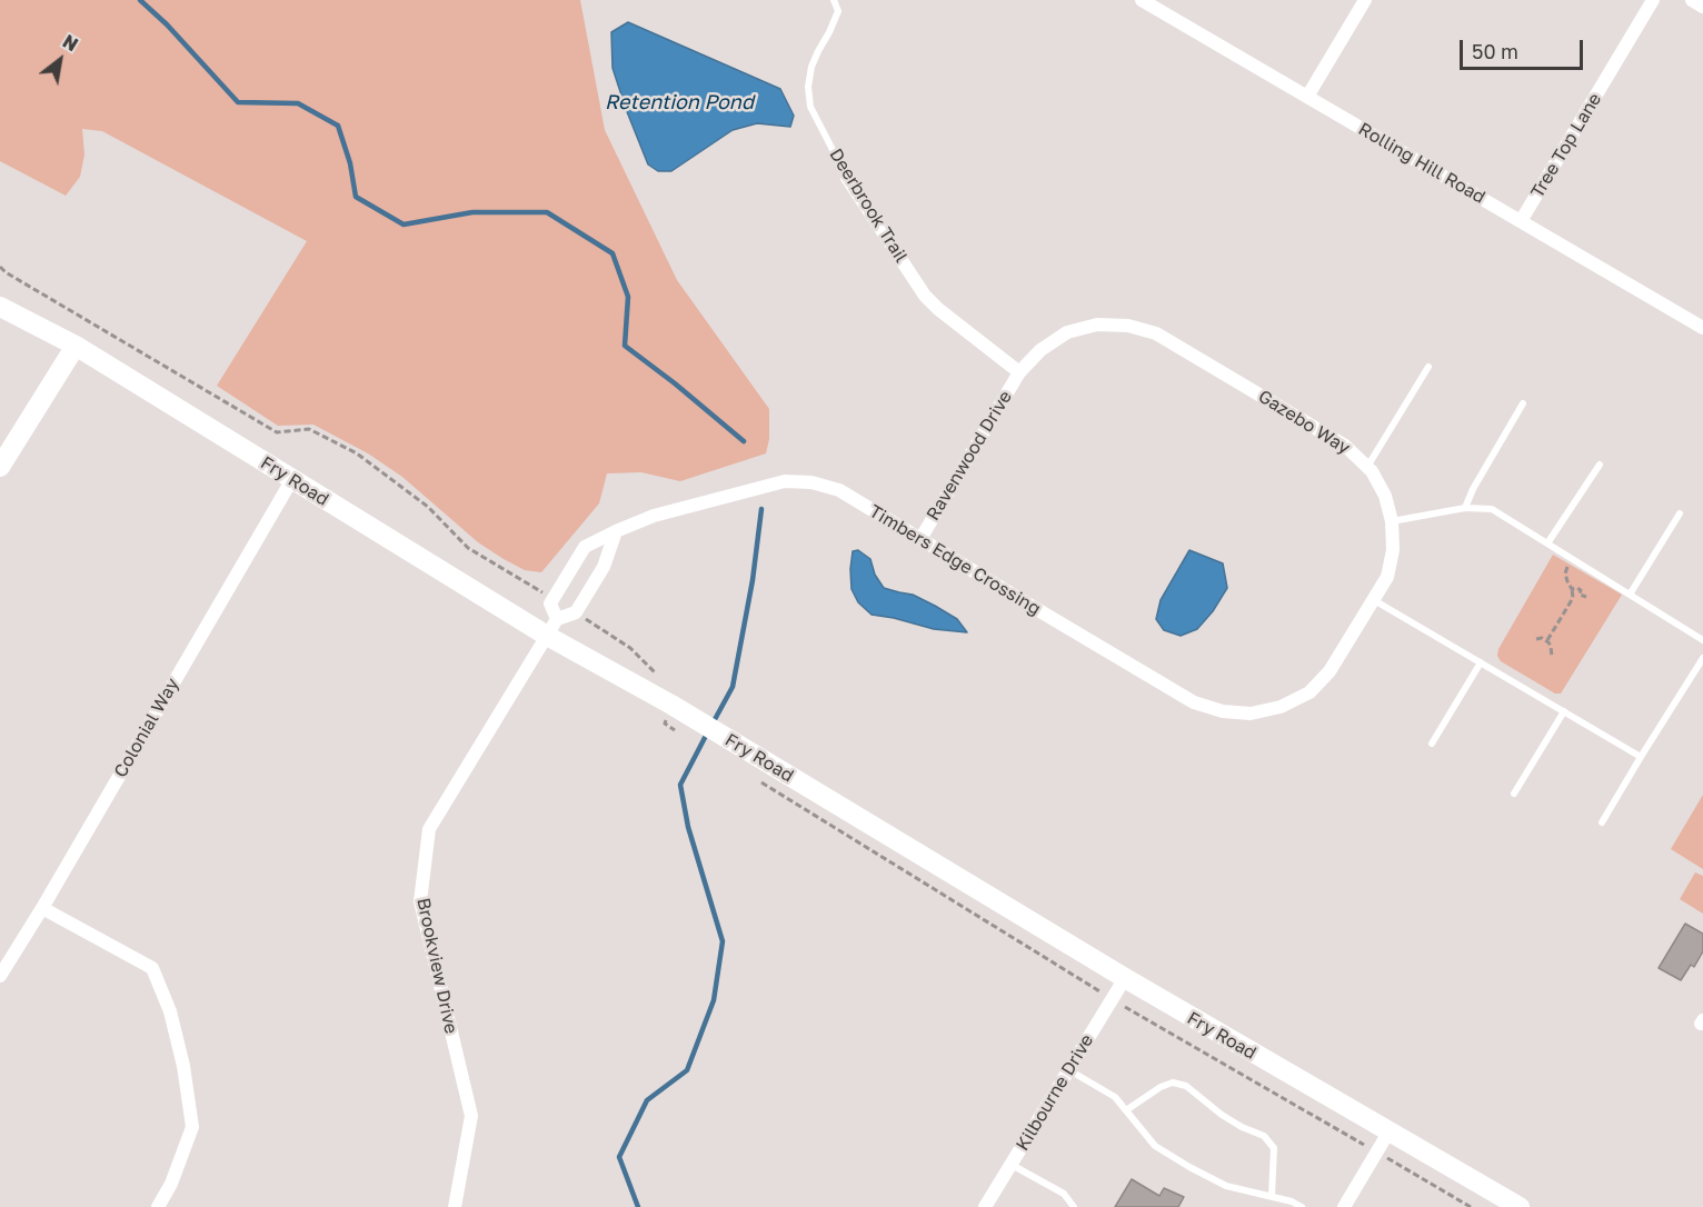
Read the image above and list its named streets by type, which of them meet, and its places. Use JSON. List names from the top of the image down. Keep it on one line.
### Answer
{"streets":{"street":["Tree Top Lane","Rolling Hill Road","Deerbrook Trail","Gazebo Way","Ravenwood Drive","Fry Road","Timbers Edge Crossing","Colonial Way","Brookview Drive","Kilbourne Drive"]},"crossings":[["Tree Top Lane","Rolling Hill Road"],["Deerbrook Trail","Gazebo Way"],["Deerbrook Trail","Ravenwood Drive"],["Gazebo Way","Ravenwood Drive"],["Gazebo Way","Timbers Edge Crossing"],["Ravenwood Drive","Timbers Edge Crossing"],["Fry Road","Colonial Way"],["Fry Road","Brookview Drive"],["Fry Road","Kilbourne Drive"]],"water":["Retention Pond"],"scale_bar":"50 m","north":"top right"}
